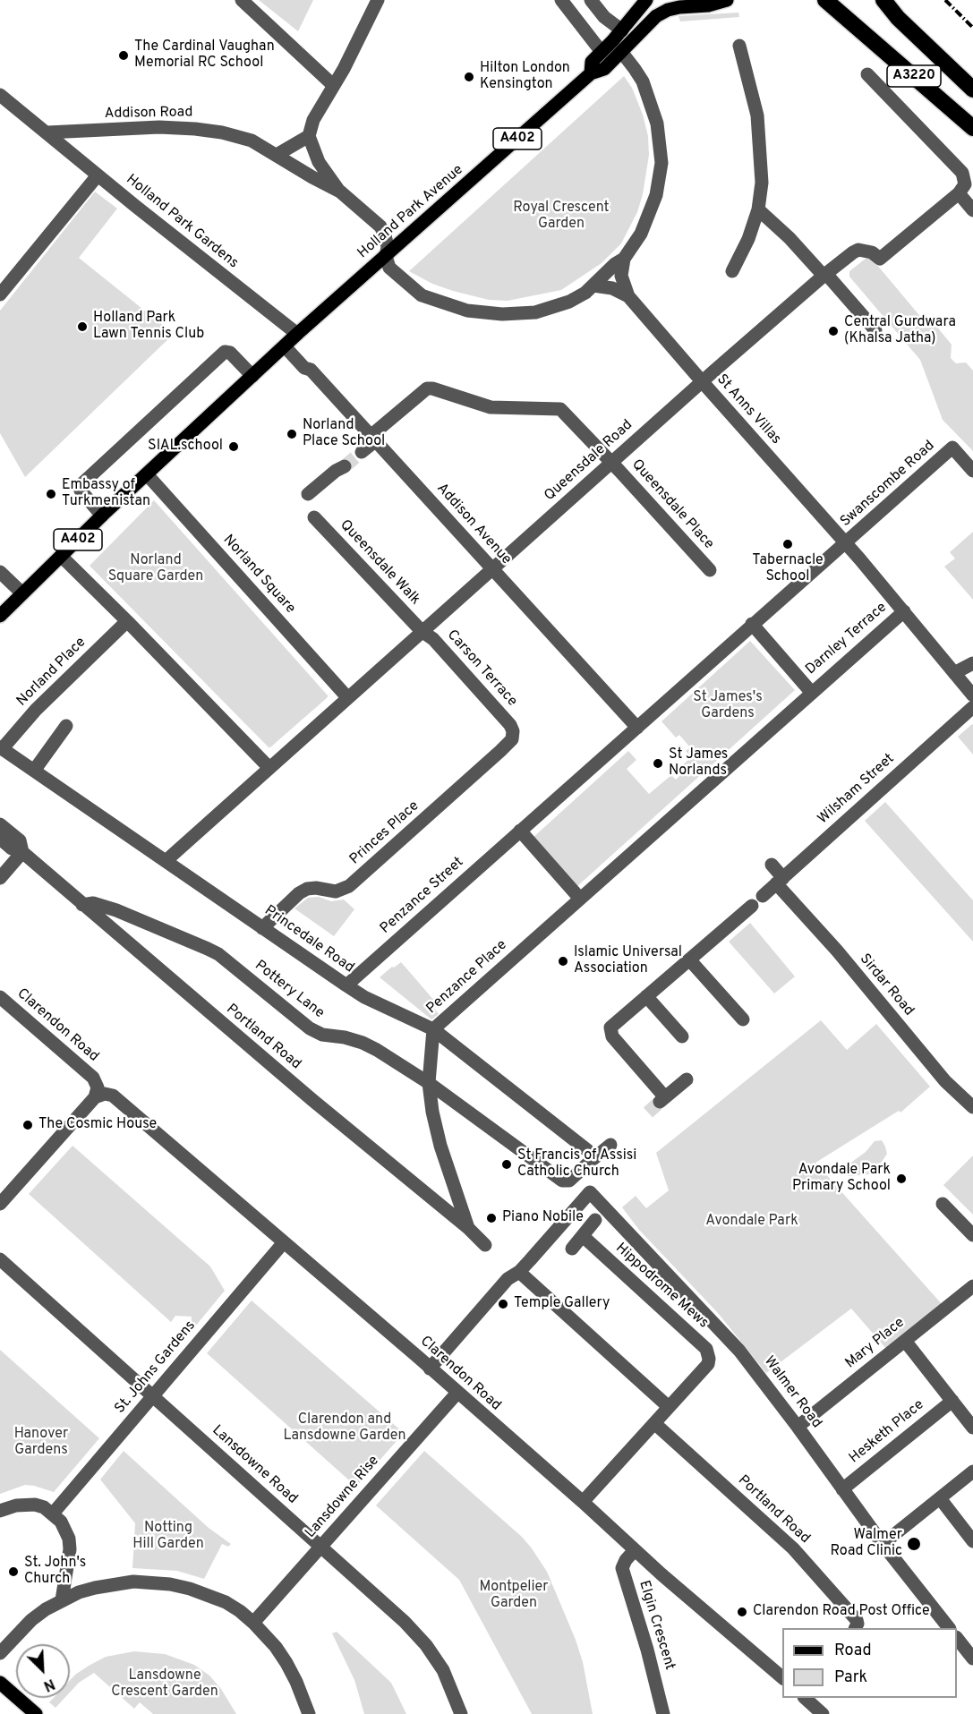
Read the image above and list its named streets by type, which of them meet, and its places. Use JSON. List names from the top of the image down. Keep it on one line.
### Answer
{"streets":{"highway":["A3220"],"main road":["A402","Holland Park Avenue"],"street":["Addison Road","Holland Park Gardens","St Anns Villas","Queensdale Road","Swanscombe Road","Queensdale Place","Addison Avenue","Queensdale Walk","Norland Square","Darnley Terrace","Carson Terrace","Norland Place","Wilsham Street","Princes Place","Penzance Street","Princedale Road","Penzance Place","Sirdar Road","Pottery Lane","Clarendon Road","Portland Road","Hippodrome Mews","Mary Place","St. Johns Gardens","Walmer Road","Hesketh Place","Lansdowne Road","Lansdowne Rise","Elgin Crescent"]},"crossings":[["Addison Road","Holland Park Avenue"],["Addison Road","Holland Park Gardens"],["Holland Park Avenue","Holland Park Gardens"],["Holland Park Avenue","Addison Avenue"],["Holland Park Avenue","Norland Square"],["St Anns Villas","Queensdale Road"],["St Anns Villas","Swanscombe Road"],["St Anns Villas","Darnley Terrace"],["Queensdale Road","Queensdale Place"],["Queensdale Road","Addison Avenue"],["Queensdale Road","Queensdale Walk"],["Queensdale Road","Norland Square"],["Queensdale Road","Carson Terrace"],["Queensdale Place","Addison Avenue"],["Queensdale Walk","Carson Terrace"],["Carson Terrace","Princes Place"],["Norland Place","Princedale Road"],["Wilsham Street","Sirdar Road"],["Princes Place","Princedale Road"],["Penzance Street","Princedale Road"],["Princedale Road","Penzance Place"],["Princedale Road","Pottery Lane"],["Penzance Place","Pottery Lane"],["Penzance Place","Portland Road"],["Pottery Lane","Portland Road"],["Clarendon Road","St. Johns Gardens"],["Clarendon Road","Lansdowne Rise"],["Clarendon Road","Elgin Crescent"],["Mary Place","Walmer Road"],["St. Johns Gardens","Lansdowne Road"],["Walmer Road","Hesketh Place"],["Lansdowne Road","Lansdowne Rise"]],"parks":["Royal Crescent Garden","Norland Square Garden","St James's Gardens","Avondale Park","Clarendon and Lansdowne Garden","Hanover Gardens","Notting Hill Garden","Montpelier Garden","Lansdowne Crescent Garden"],"places":["The Cardinal Vaughan Memorial RC School","Hilton London Kensington","Holland Park Lawn Tennis Club","Central Gurdwara (Khalsa Jatha)","Norland Place School","SIAL.school","Embassy of Turkmenistan","Tabernacle School","St James Norlands","Islamic Universal Association","The Cosmic House","St Francis of Assisi Catholic Church","Avondale Park Primary School","Piano Nobile","Temple Gallery","Walmer Road Clinic","St. John's Church","Clarendon Road Post Office"],"legend":["Road","Park"],"north":"bottom right"}
